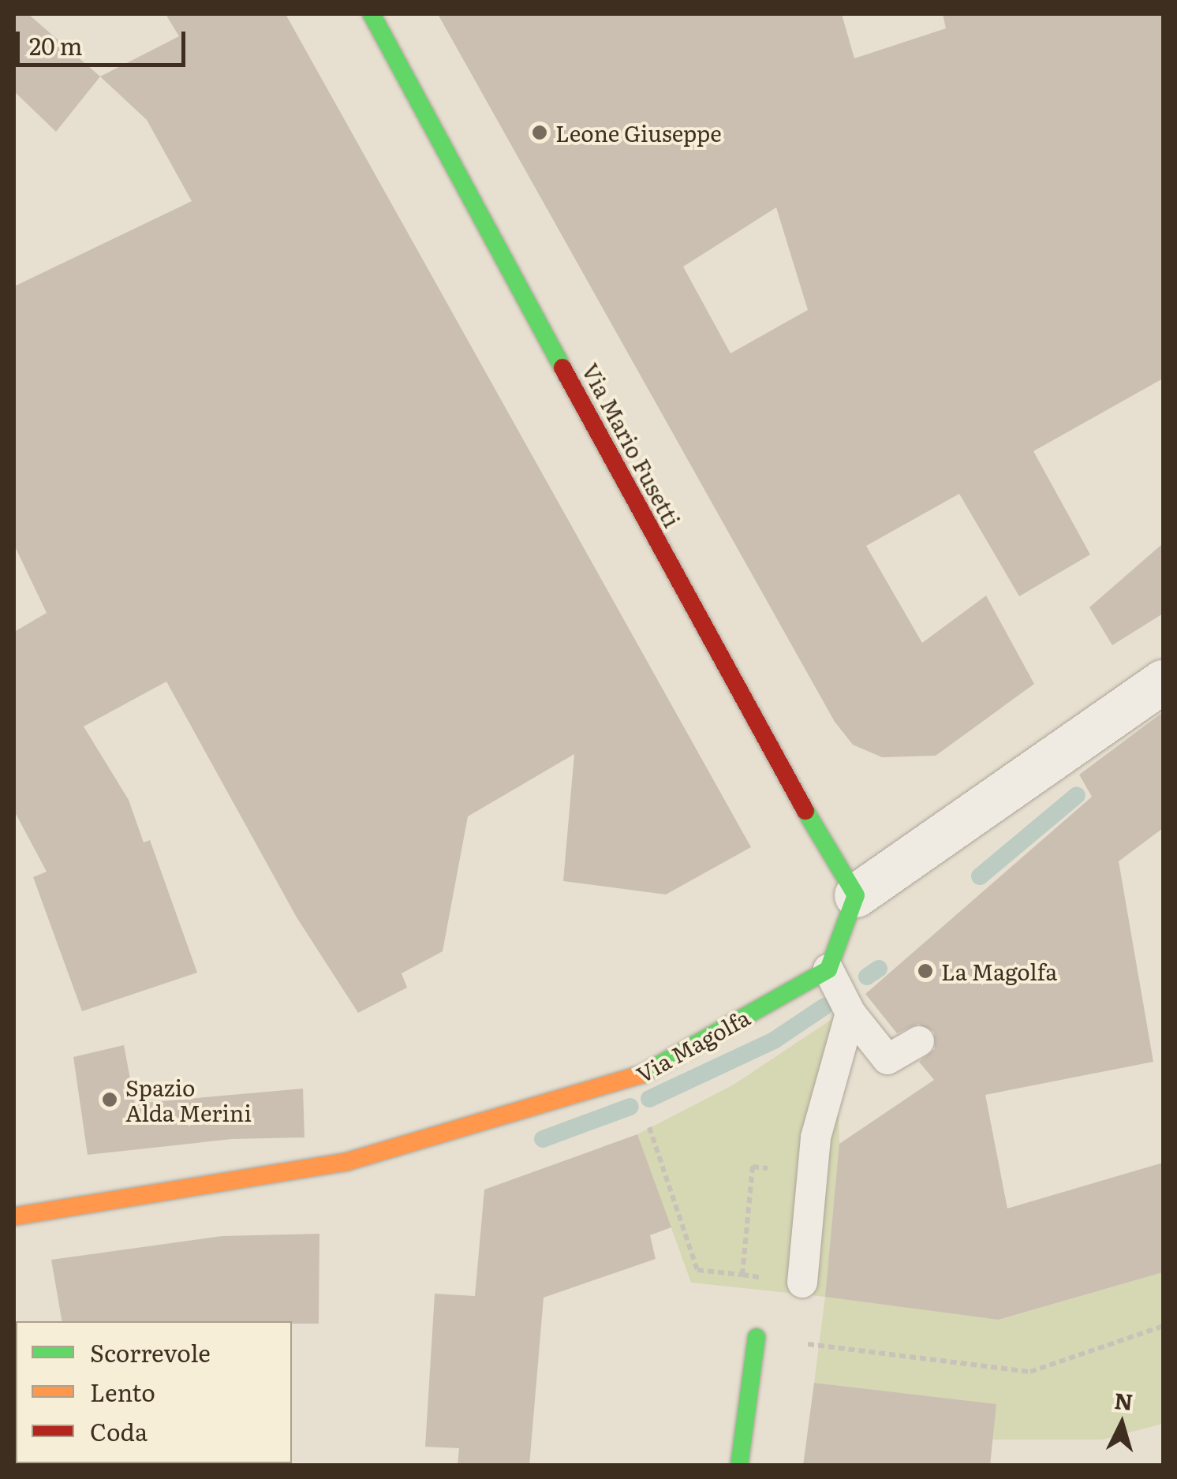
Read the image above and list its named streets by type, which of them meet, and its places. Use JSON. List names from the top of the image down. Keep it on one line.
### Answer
{"streets":{"street":["Via Mario Fusetti","Via Magolfa"]},"places":["Leone Giuseppe","La Magolfa","Spazio Alda Merini"],"legend":["Scorrevole","Lento","Coda"],"scale_bar":"20 m","north":"top"}
